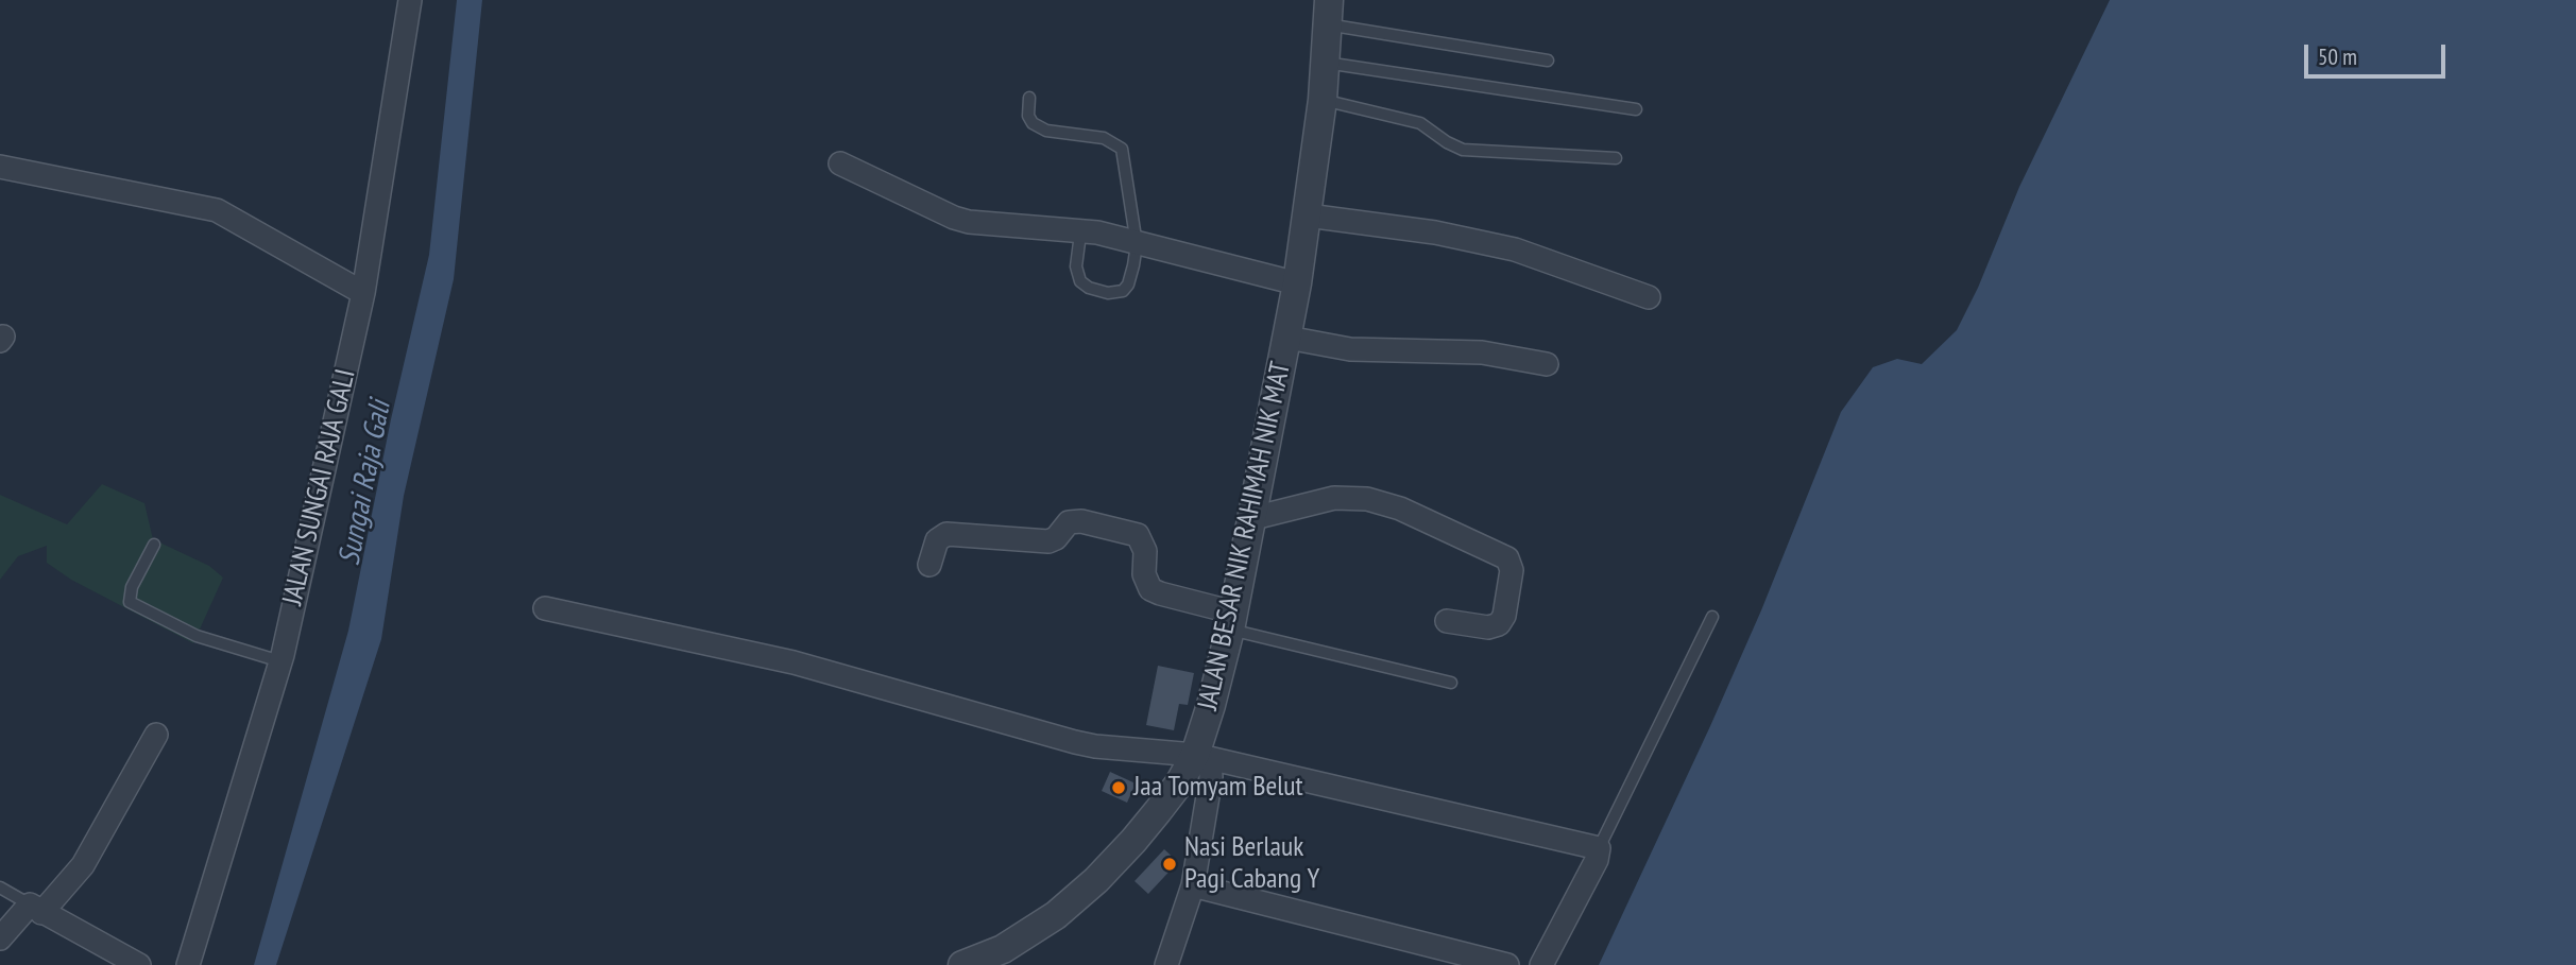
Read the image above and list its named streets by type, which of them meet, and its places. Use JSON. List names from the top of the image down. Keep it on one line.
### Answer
{"streets":{"street":["JALAN SUNGAI RAJA GALI","JALAN BESAR NIK RAHIMAH NIK MAT"]},"water":["Sungai Raja Gali"],"places":["Jaa Tomyam Belut","Nasi Berlauk Pagi Cabang Y"],"scale_bar":"50 m"}
